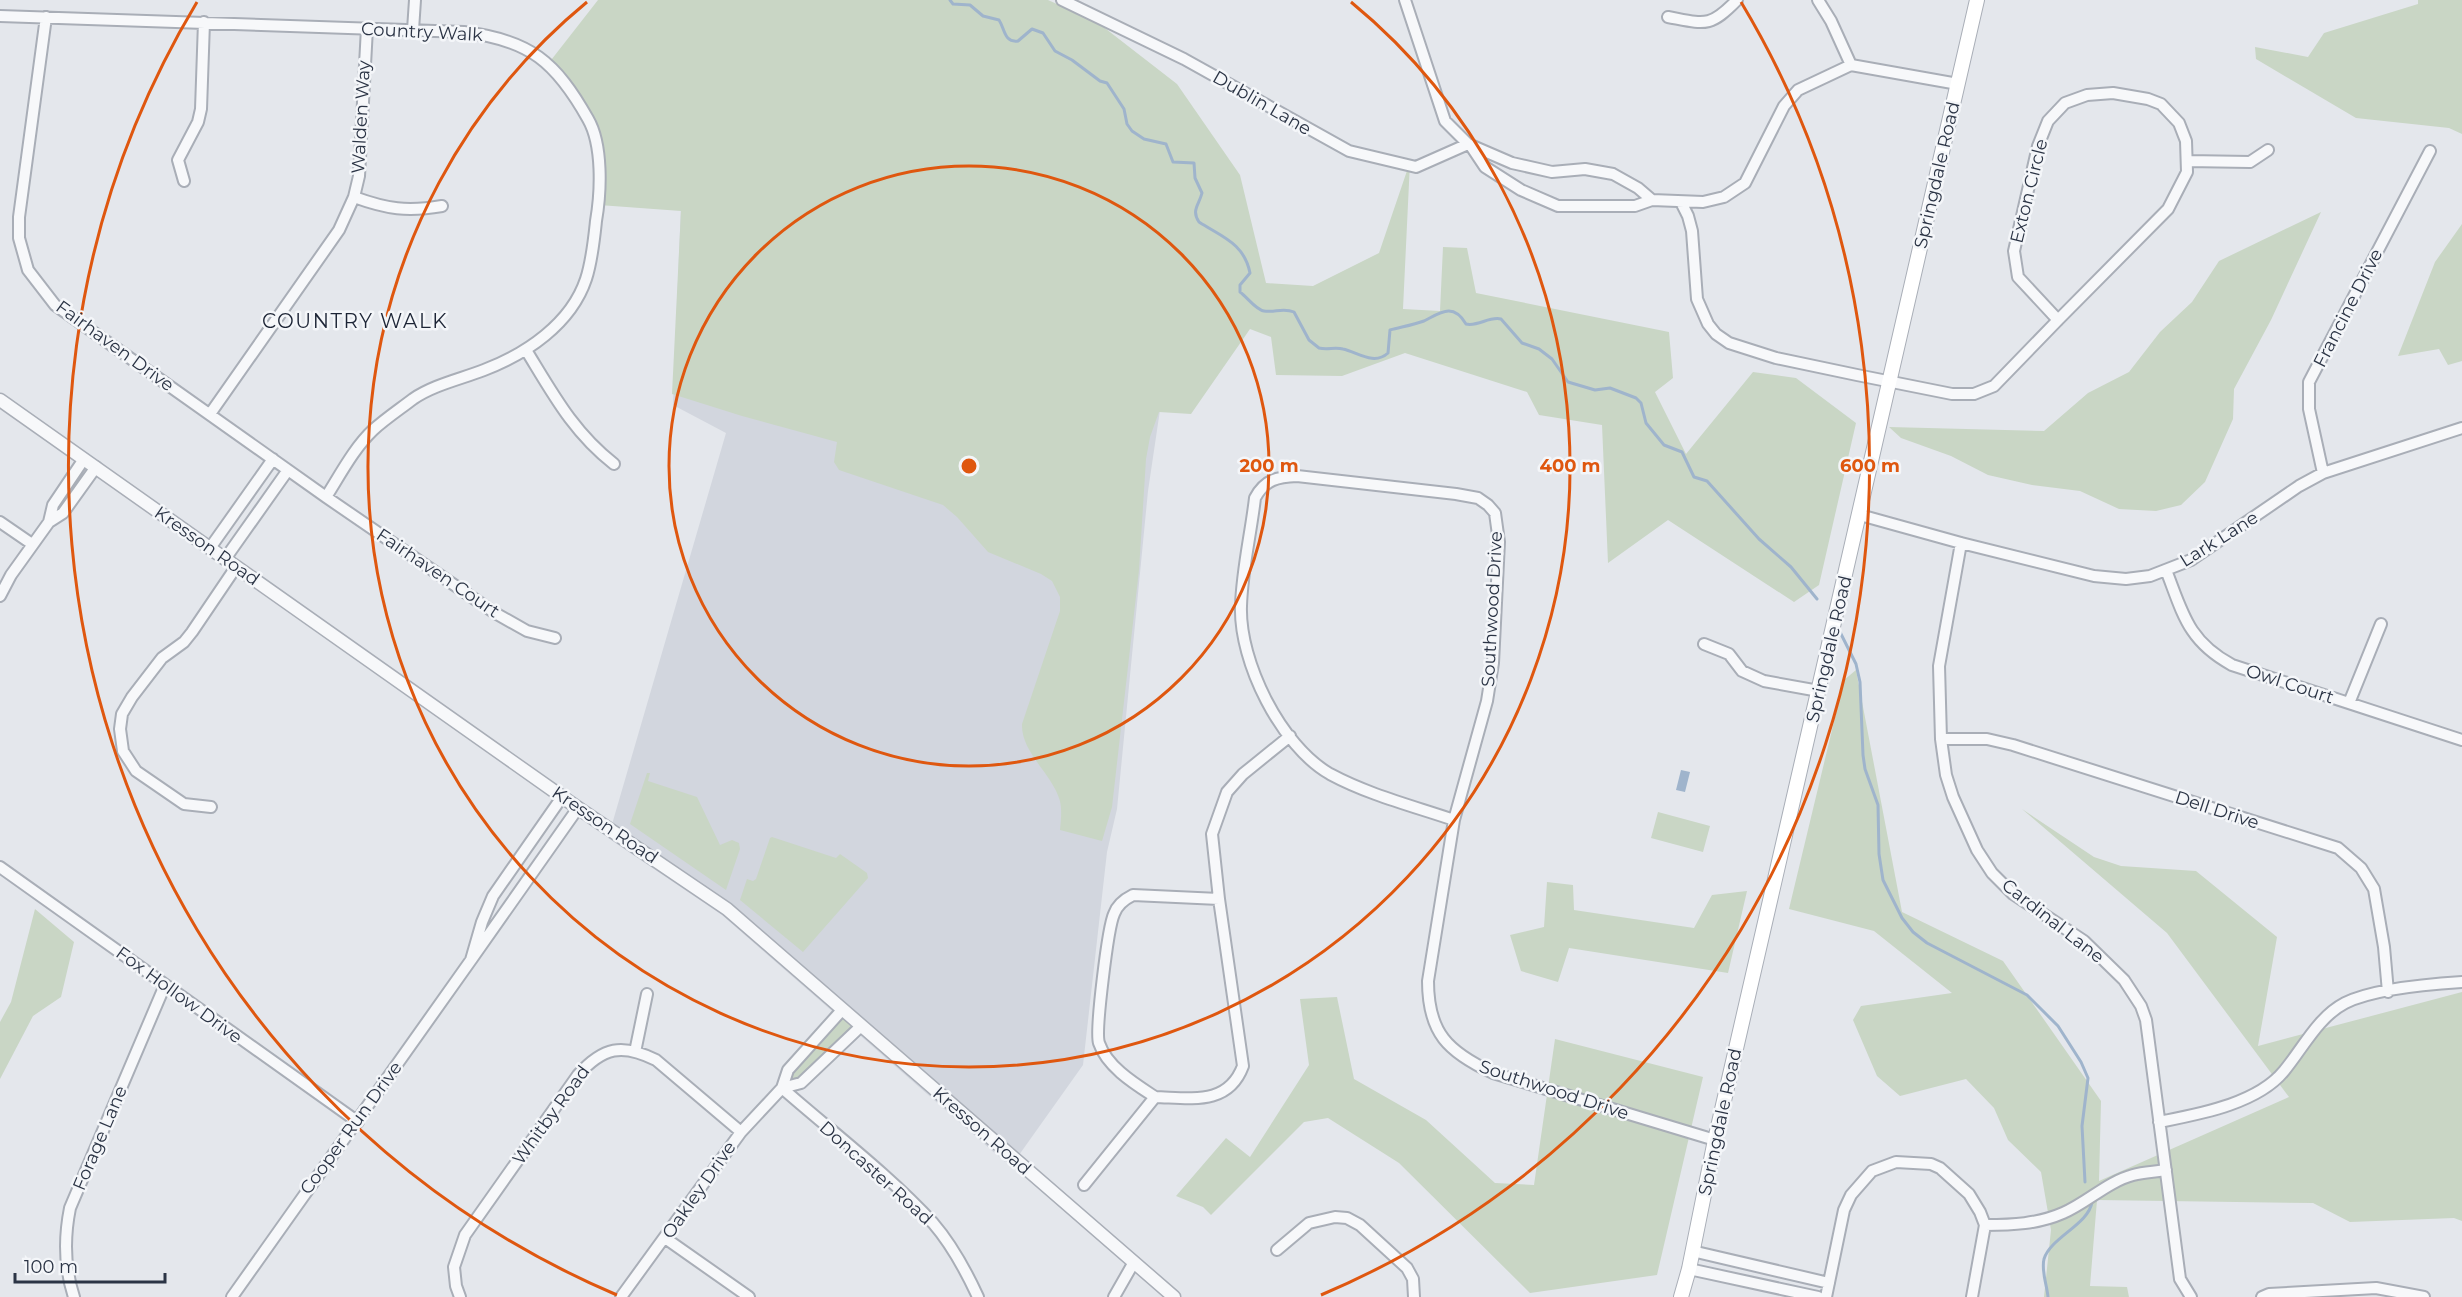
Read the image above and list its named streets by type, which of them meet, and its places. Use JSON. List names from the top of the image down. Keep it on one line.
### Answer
{"streets":{"main road":["Springdale Road"],"street":["Country Walk","Dublin Lane","Walden Way","Exton Circle","Francine Drive","Fairhaven Drive","Lark Lane","Kresson Road","Fairhaven Court","Southwood Drive","Owl Court","Dell Drive","Cardinal Lane","Fox Hollow Drive","Whitby Road","Cooper Run Drive","Forage Lane","Doncaster Road","Oakley Drive"]},"crossings":[["Country Walk","Walden Way"],["Country Walk","Fairhaven Drive"],["Country Walk","Fairhaven Court"],["Walden Way","Fairhaven Drive"],["Springdale Road","Exton Circle"],["Springdale Road","Lark Lane"],["Springdale Road","Southwood Drive"],["Francine Drive","Lark Lane"],["Lark Lane","Owl Court"],["Lark Lane","Cardinal Lane"],["Kresson Road","Cooper Run Drive"],["Dell Drive","Cardinal Lane"],["Fox Hollow Drive","Cooper Run Drive"],["Fox Hollow Drive","Forage Lane"],["Whitby Road","Oakley Drive"],["Doncaster Road","Oakley Drive"]],"districts":["COUNTRY WALK"],"scale_bar":"100 m","rings":["200 m","400 m","600 m"]}
